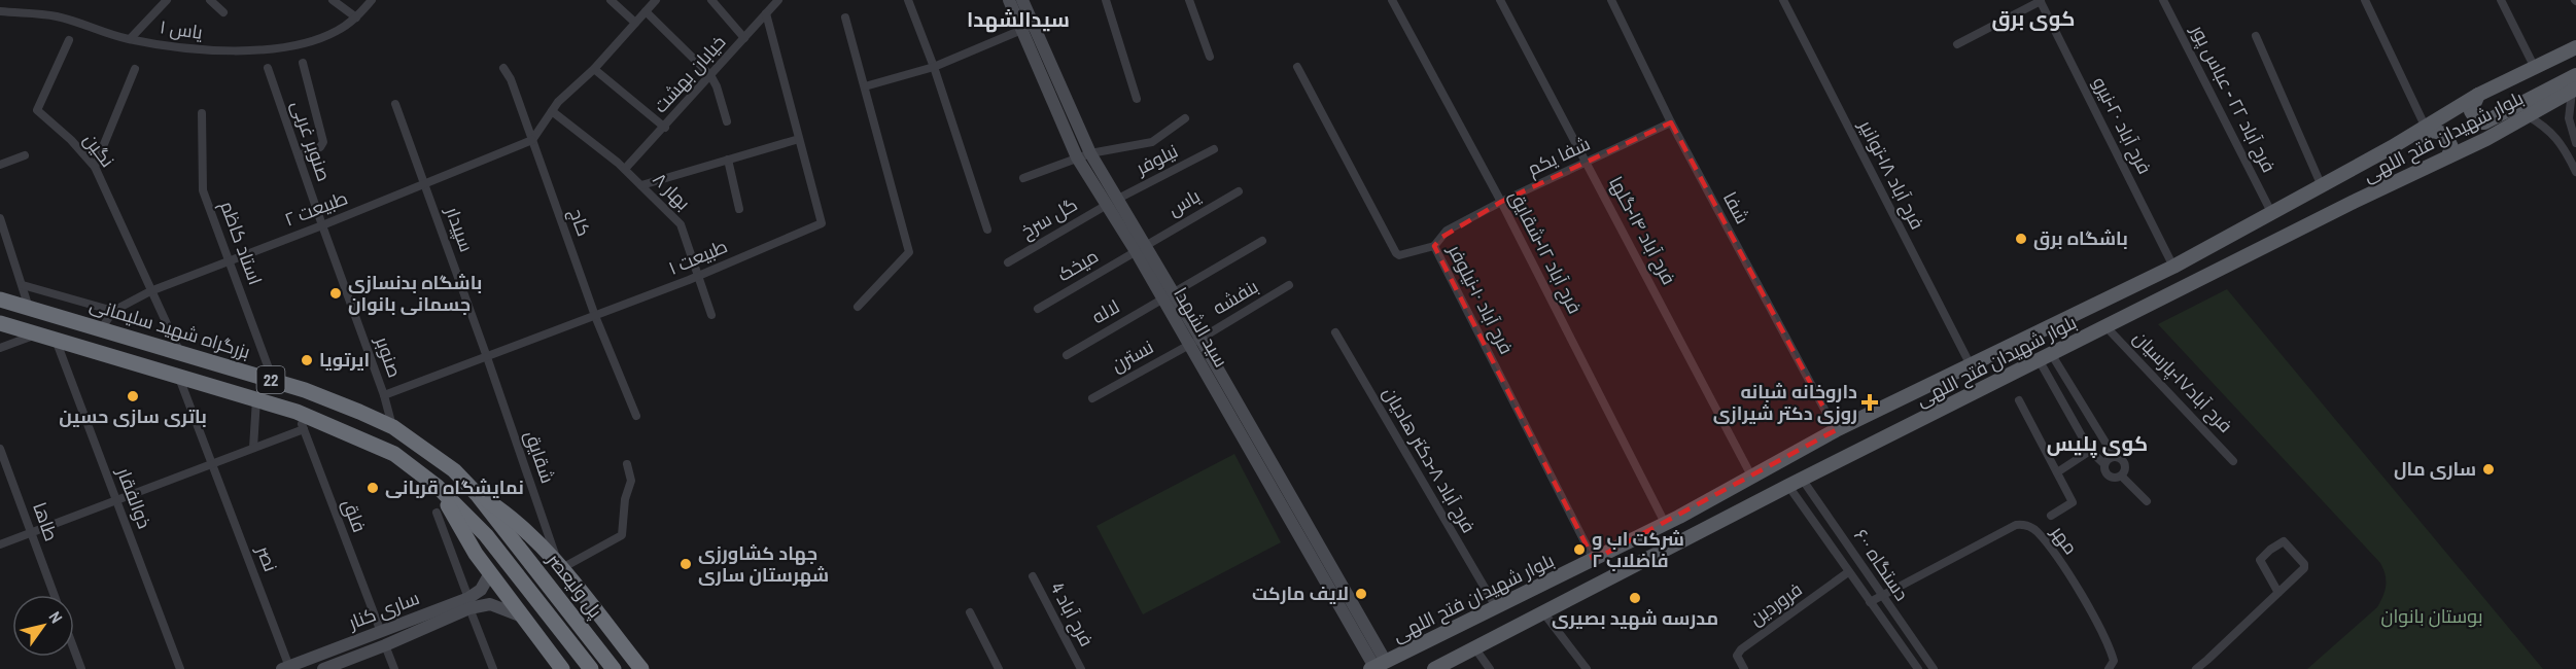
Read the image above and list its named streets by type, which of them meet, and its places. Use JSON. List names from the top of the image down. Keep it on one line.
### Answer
{"streets":{"highway":["بزرگراه شهید سلیمانی","22","پل ولیعصر"],"main road":["بلوار شهیدان فتح اللهی"],"street":["یاس ۱","خیابان بهشت","فرح آباد ۲۲ - عباس پور","فرح آباد ۲۰-نیرو","صنوبر غربی","نگین","شفا یکم","نیلوفر","فرح آباد ۱۸-توانیر","بهار ۸","یاس","شفا","طبیعت ۲","گل سرخ","کاج","سپیدار","فرح آباد ۱۴-گلها","استاد کاظم","فرح آباد ۱۲-شقایق","طبیعت ۱","میخک","بنفشه","فرح آباد ۱۰-نیلوفر","لاله","سید الشهدا","نسترن","صنوبر","فرح آباد۱۷-پارسیان","شقایق","فرح آباد ۸-دکتر هادیان","ذوالفقار","فلق","طاها","مهر","نصر","۶۰۰ دستگاه","فروردین","ساری کنار","فرح آباد 4"]},"crossings":[["خیابان بهشت","بهار ۸"],["خیابان بهشت","طبیعت ۱"],["فرح آباد ۲۲ - عباس پور","بلوار شهیدان فتح اللهی"],["فرح آباد ۲۰-نیرو","بلوار شهیدان فتح اللهی"],["بلوار شهیدان فتح اللهی","فرح آباد ۱۸-توانیر"],["بلوار شهیدان فتح اللهی","شفا"],["بلوار شهیدان فتح اللهی","فرح آباد ۱۴-گلها"],["بلوار شهیدان فتح اللهی","فرح آباد ۱۲-شقایق"],["بلوار شهیدان فتح اللهی","فرح آباد ۱۰-نیلوفر"],["بلوار شهیدان فتح اللهی","سید الشهدا"],["بلوار شهیدان فتح اللهی","فرح آباد۱۷-پارسیان"],["بلوار شهیدان فتح اللهی","فرح آباد ۸-دکتر هادیان"],["بلوار شهیدان فتح اللهی","۶۰۰ دستگاه"],["صنوبر غربی","طبیعت ۲"],["صنوبر غربی","صنوبر"],["نگین","طبیعت ۲"],["نگین","بزرگراه شهید سلیمانی"],["شفا یکم","شفا"],["شفا یکم","فرح آباد ۱۴-گلها"],["شفا یکم","فرح آباد ۱۲-شقایق"],["شفا یکم","فرح آباد ۱۰-نیلوفر"],["نیلوفر","گل سرخ"],["نیلوفر","سید الشهدا"],["بهار ۸","طبیعت ۱"],["یاس","میخک"],["یاس","سید الشهدا"],["طبیعت ۲","کاج"],["طبیعت ۲","سپیدار"],["طبیعت ۲","استاد کاظم"],["طبیعت ۲","صنوبر"],["گل سرخ","سید الشهدا"],["کاج","طبیعت ۱"],["سپیدار","طبیعت ۱"],["سپیدار","شقایق"],["استاد کاظم","بزرگراه شهید سلیمانی"],["طبیعت ۱","صنوبر"],["طبیعت ۱","شقایق"],["میخک","سید الشهدا"],["بنفشه","سید الشهدا"],["بنفشه","نسترن"],["لاله","سید الشهدا"],["سید الشهدا","نسترن"],["بزرگراه شهید سلیمانی","صنوبر"],["بزرگراه شهید سلیمانی","پل ولیعصر"],["22","ذوالفقار"],["22","فلق"],["22","نصر"],["22","پل ولیعصر"],["فلق","ساری کنار"],["مهر","۶۰۰ دستگاه"],["نصر","ساری کنار"],["۶۰۰ دستگاه","فروردین"]],"districts":["کوی برق","سیدالشهدا","کوی پلیس"],"parks":["بوستان بانوان"],"places":{"other":["باشگاه برق","باشگاه بدنسازی جسمانی بانوان","ایرتویا","باتری سازی حسین","ساری مال","نمایشگاه قربانی","شرکت اب و فاضلاب ۲","جهاد کشاورزی شهرستان ساری","لایف مارکت","مدرسه شهید بصیری"],"health":["داروخانه شبانه روزی دکتر شیرازی"]},"north":"top right"}
